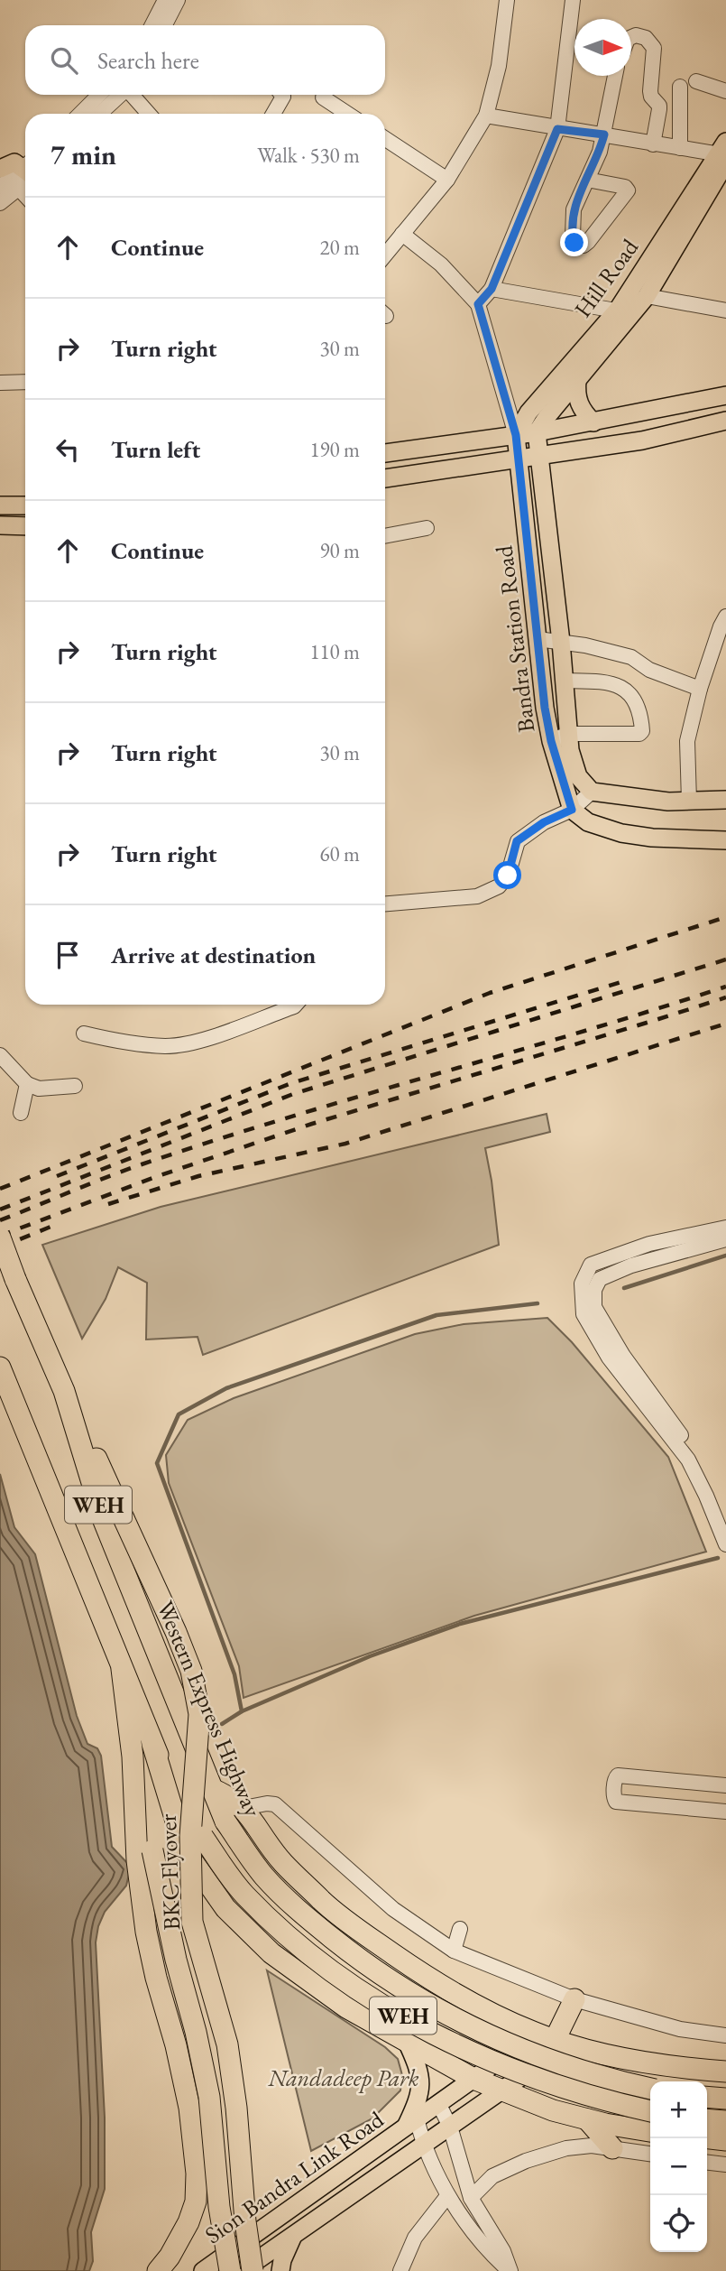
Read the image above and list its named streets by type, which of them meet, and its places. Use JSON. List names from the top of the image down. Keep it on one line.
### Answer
{"streets":{"highway":["WEH","Western Express Highway","BKC Flyover"],"main road":["Hill Road","Bandra Station Road","Sion Bandra Link Road"]},"crossings":[["Hill Road","Bandra Station Road"],["Western Express Highway","BKC Flyover"],["BKC Flyover","Sion Bandra Link Road"]],"parks":["Nandadeep Park"],"north":"right","page":{"search":"Search here","heading":["7 min","Walk · 530 m"],"list":[["Continue","20 m"],["Turn right","30 m"],["Turn left","190 m"],["Continue","90 m"],["Turn right","110 m"],["Turn right","30 m"],["Turn right","60 m"],"Arrive at destination"],"map_buttons":["+","−"]}}
